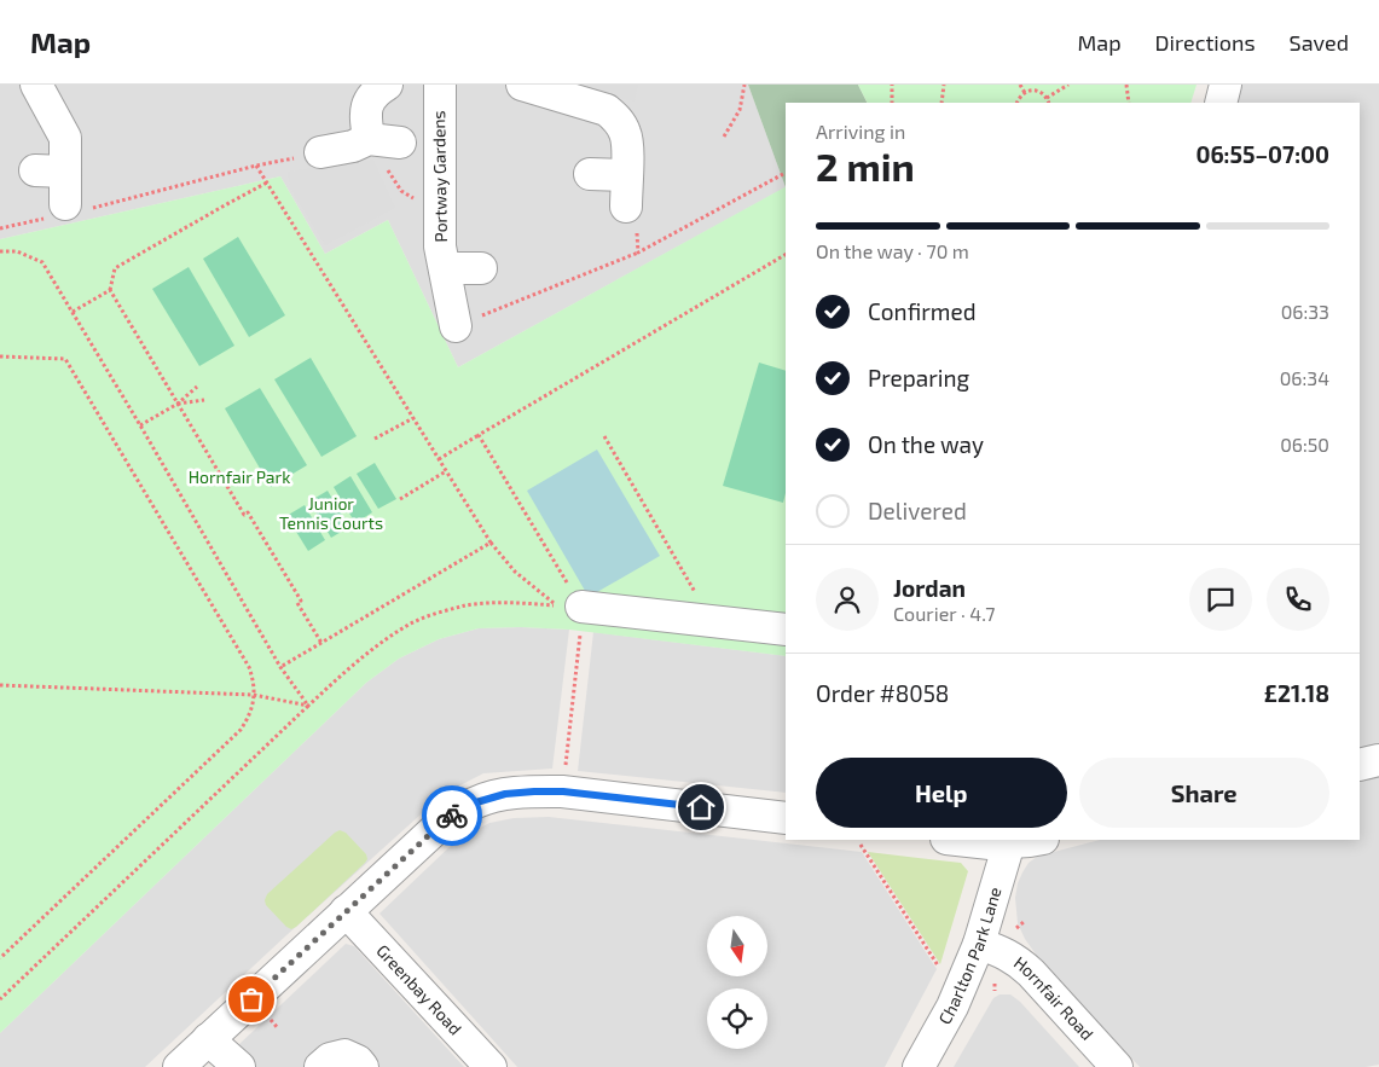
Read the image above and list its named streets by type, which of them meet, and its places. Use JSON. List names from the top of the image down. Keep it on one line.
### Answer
{"streets":{"street":["Portway Gardens","Charlton Park Lane","Greenbay Road","Hornfair Road"]},"crossings":[["Charlton Park Lane","Hornfair Road"]],"parks":["Hornfair Park","Junior Tennis Courts"],"north":"bottom","page":{"header":"Map","nav":["Map","Directions","Saved"],"heading":["2 min","Arriving in","06:55–07:00"],"panel":["Jordan","Courier · 4.7","Order #8058","£21.18"],"bar":"On the way · 70 m","list":[["Confirmed","06:33"],["Preparing","06:34"],["On the way","06:50"],"Delivered"],"buttons":["Help","Share"]}}
